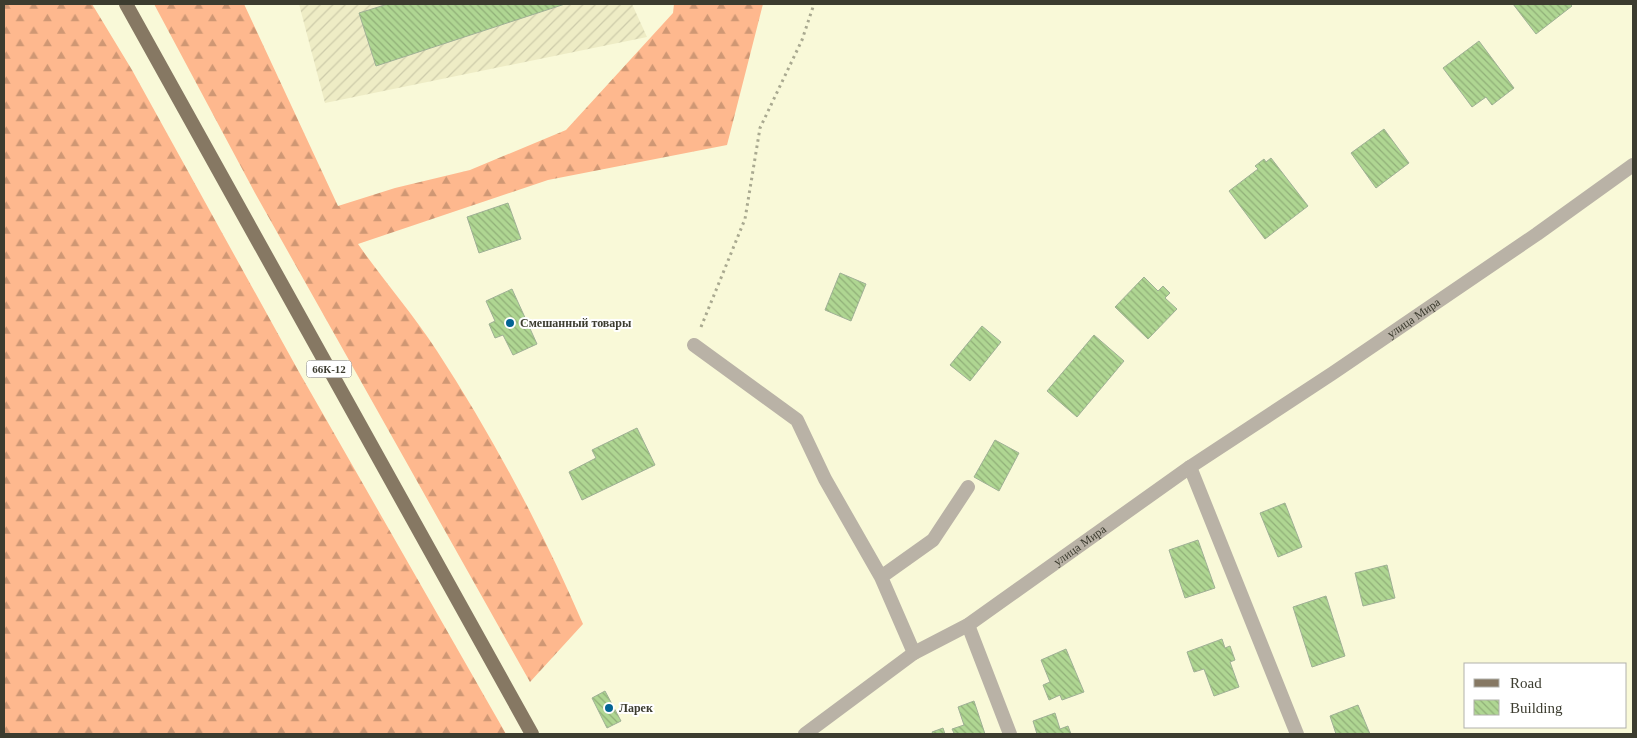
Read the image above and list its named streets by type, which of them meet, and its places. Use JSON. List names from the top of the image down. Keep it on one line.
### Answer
{"streets":{"main road":["66К-12"],"street":["улица Мира"]},"places":["Смешанный товары","Ларек"],"legend":["Road","Building"]}
